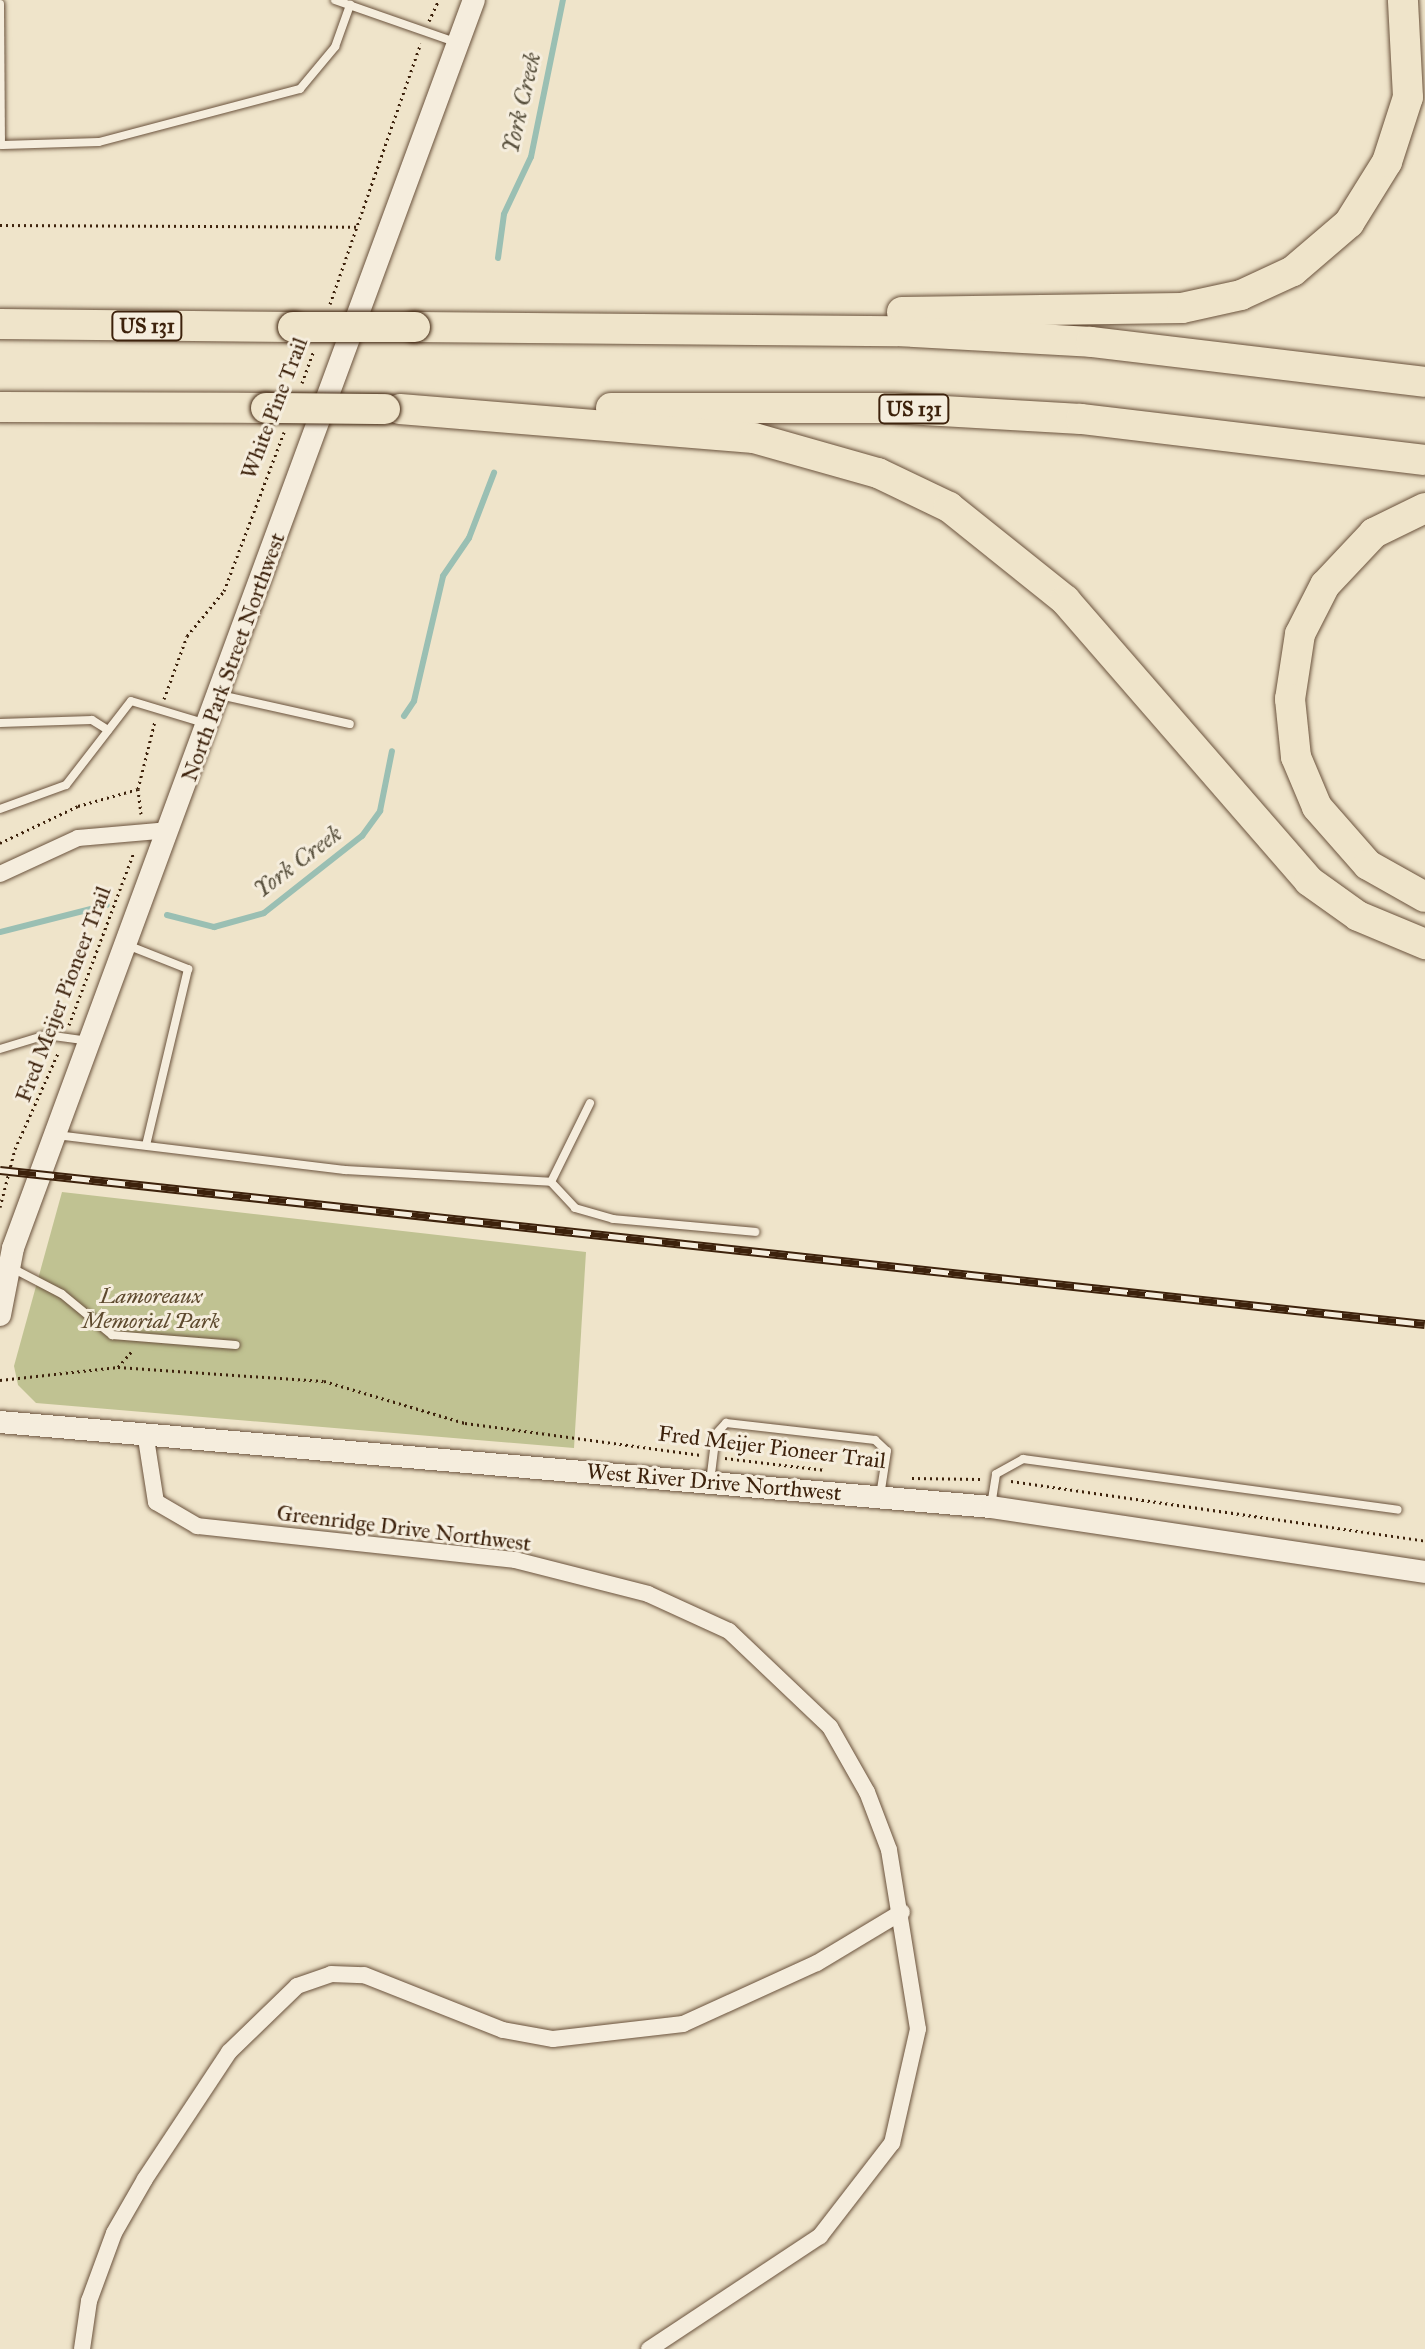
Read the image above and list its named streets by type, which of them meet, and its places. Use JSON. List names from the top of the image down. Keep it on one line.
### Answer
{"streets":{"highway":["US 131"],"main road":["North Park Street Northwest","West River Drive Northwest"],"street":["Greenridge Drive Northwest"],"path":["White Pine Trail","Fred Meijer Pioneer Trail"]},"crossings":[["US 131","White Pine Trail"],["White Pine Trail","Fred Meijer Pioneer Trail"],["Fred Meijer Pioneer Trail","West River Drive Northwest"],["West River Drive Northwest","Greenridge Drive Northwest"]],"water":["York Creek"],"parks":["Lamoreaux Memorial Park"]}
